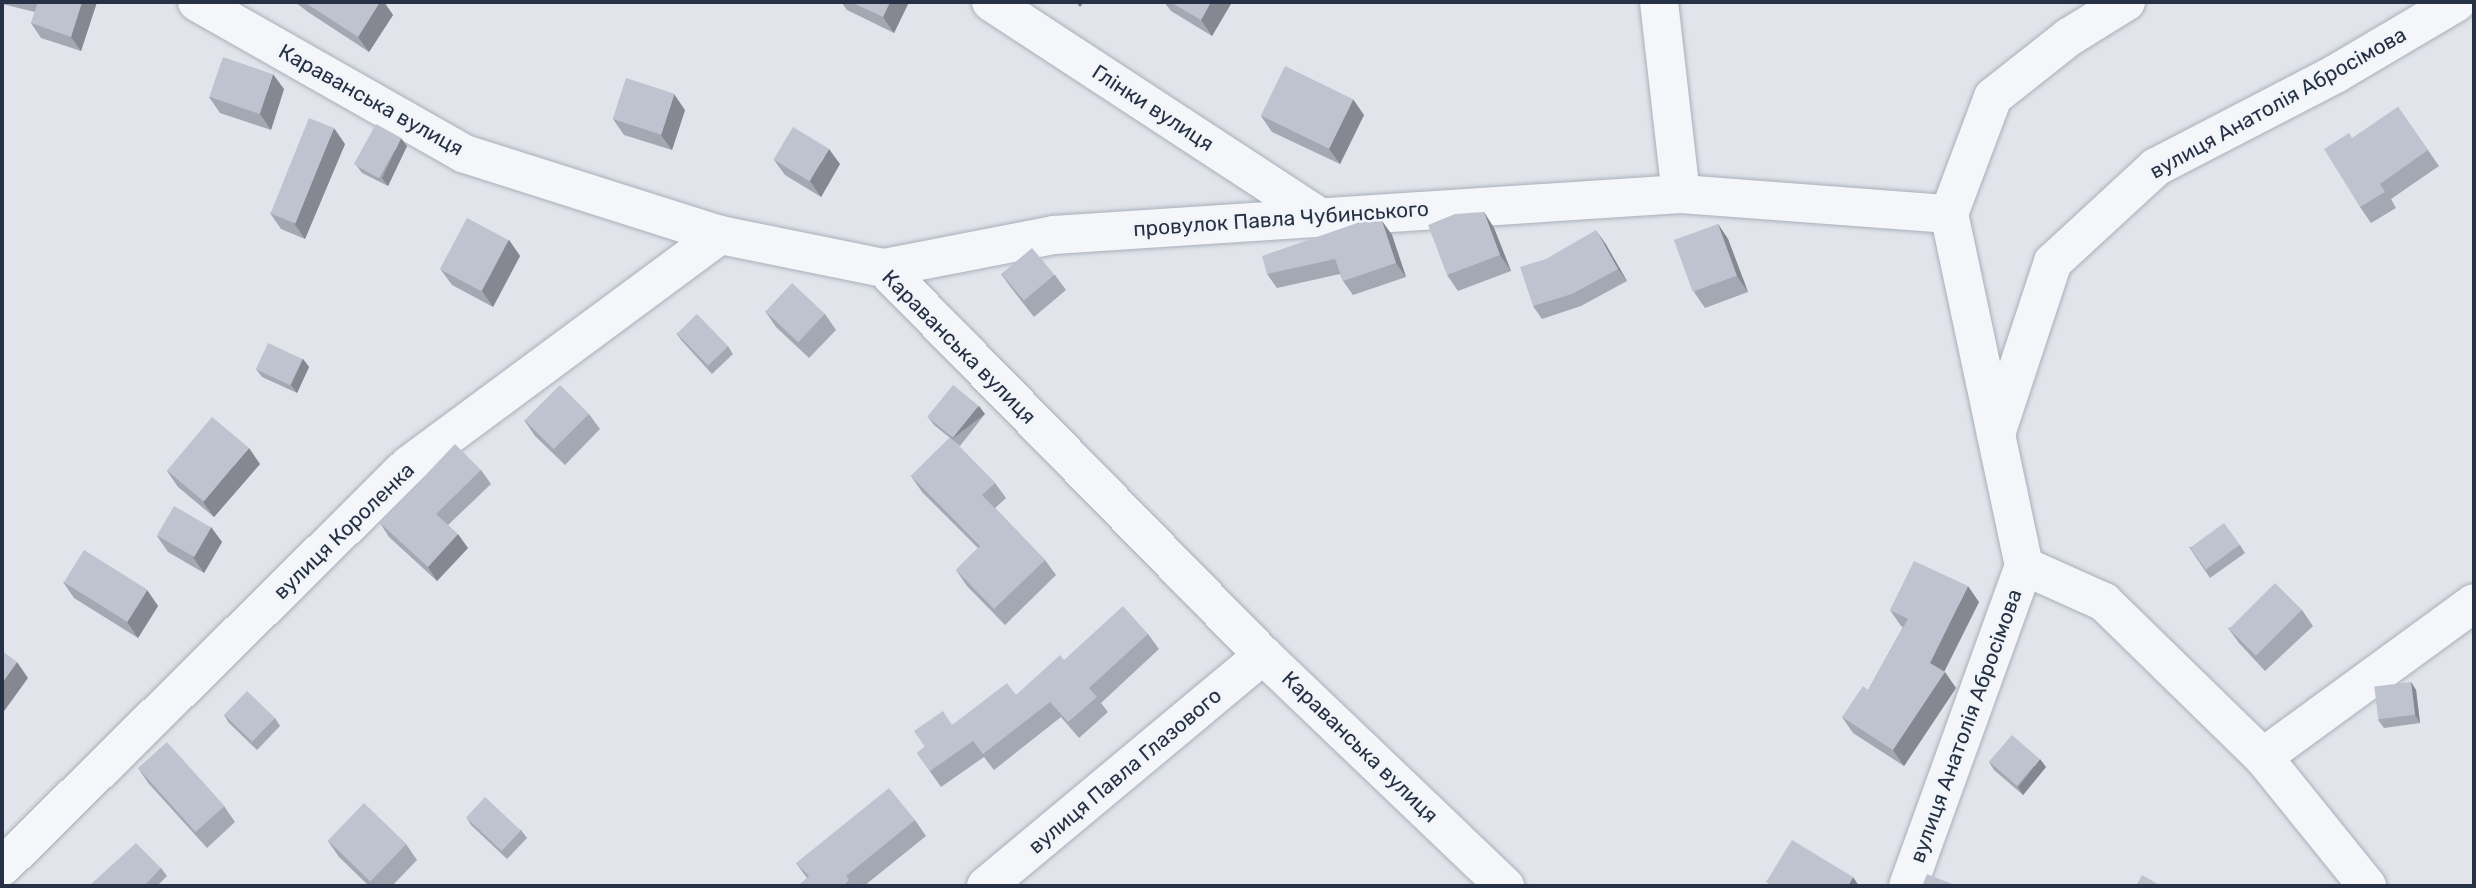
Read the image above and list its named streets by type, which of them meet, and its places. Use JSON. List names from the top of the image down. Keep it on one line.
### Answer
{"streets":{"street":["Караванська вулиця","вулиця Анатолія Абросімова","Глінки вулиця","провулок Павла Чубинського","вулиця Короленка","вулиця Павла Глазового"]},"crossings":[["Караванська вулиця","провулок Павла Чубинського"],["Караванська вулиця","вулиця Короленка"],["Караванська вулиця","вулиця Павла Глазового"],["Глінки вулиця","провулок Павла Чубинського"]]}
